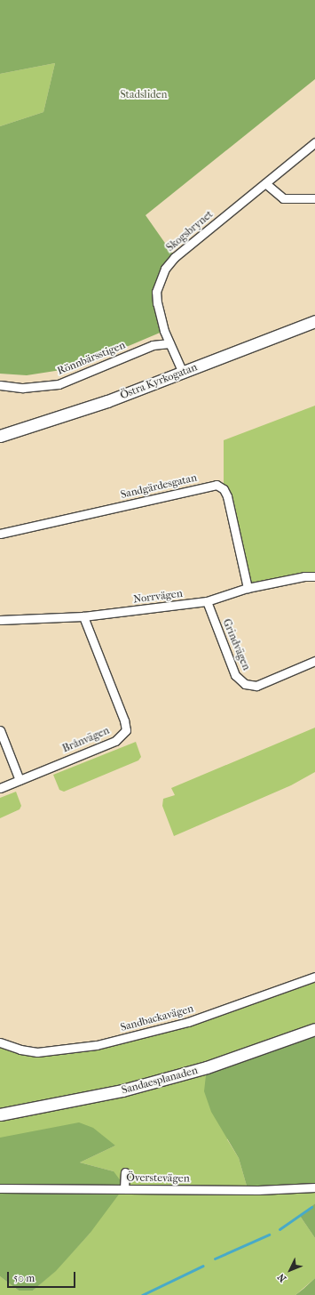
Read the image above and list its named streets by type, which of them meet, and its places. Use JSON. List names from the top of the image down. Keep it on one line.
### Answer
{"streets":{"street":["Skogsbrynet","Rönnbärsstigen","Östra Kyrkogatan","Sandgärdesgatan","Norrvägen","Grindvägen","Brånvägen","Sandbackavägen","Sandaesplanaden","Överstevägen"]},"crossings":[["Skogsbrynet","Rönnbärsstigen"],["Skogsbrynet","Östra Kyrkogatan"],["Sandgärdesgatan","Norrvägen"],["Norrvägen","Grindvägen"],["Norrvägen","Brånvägen"]],"parks":["Stadsliden"],"scale_bar":"50 m","north":"bottom left"}
